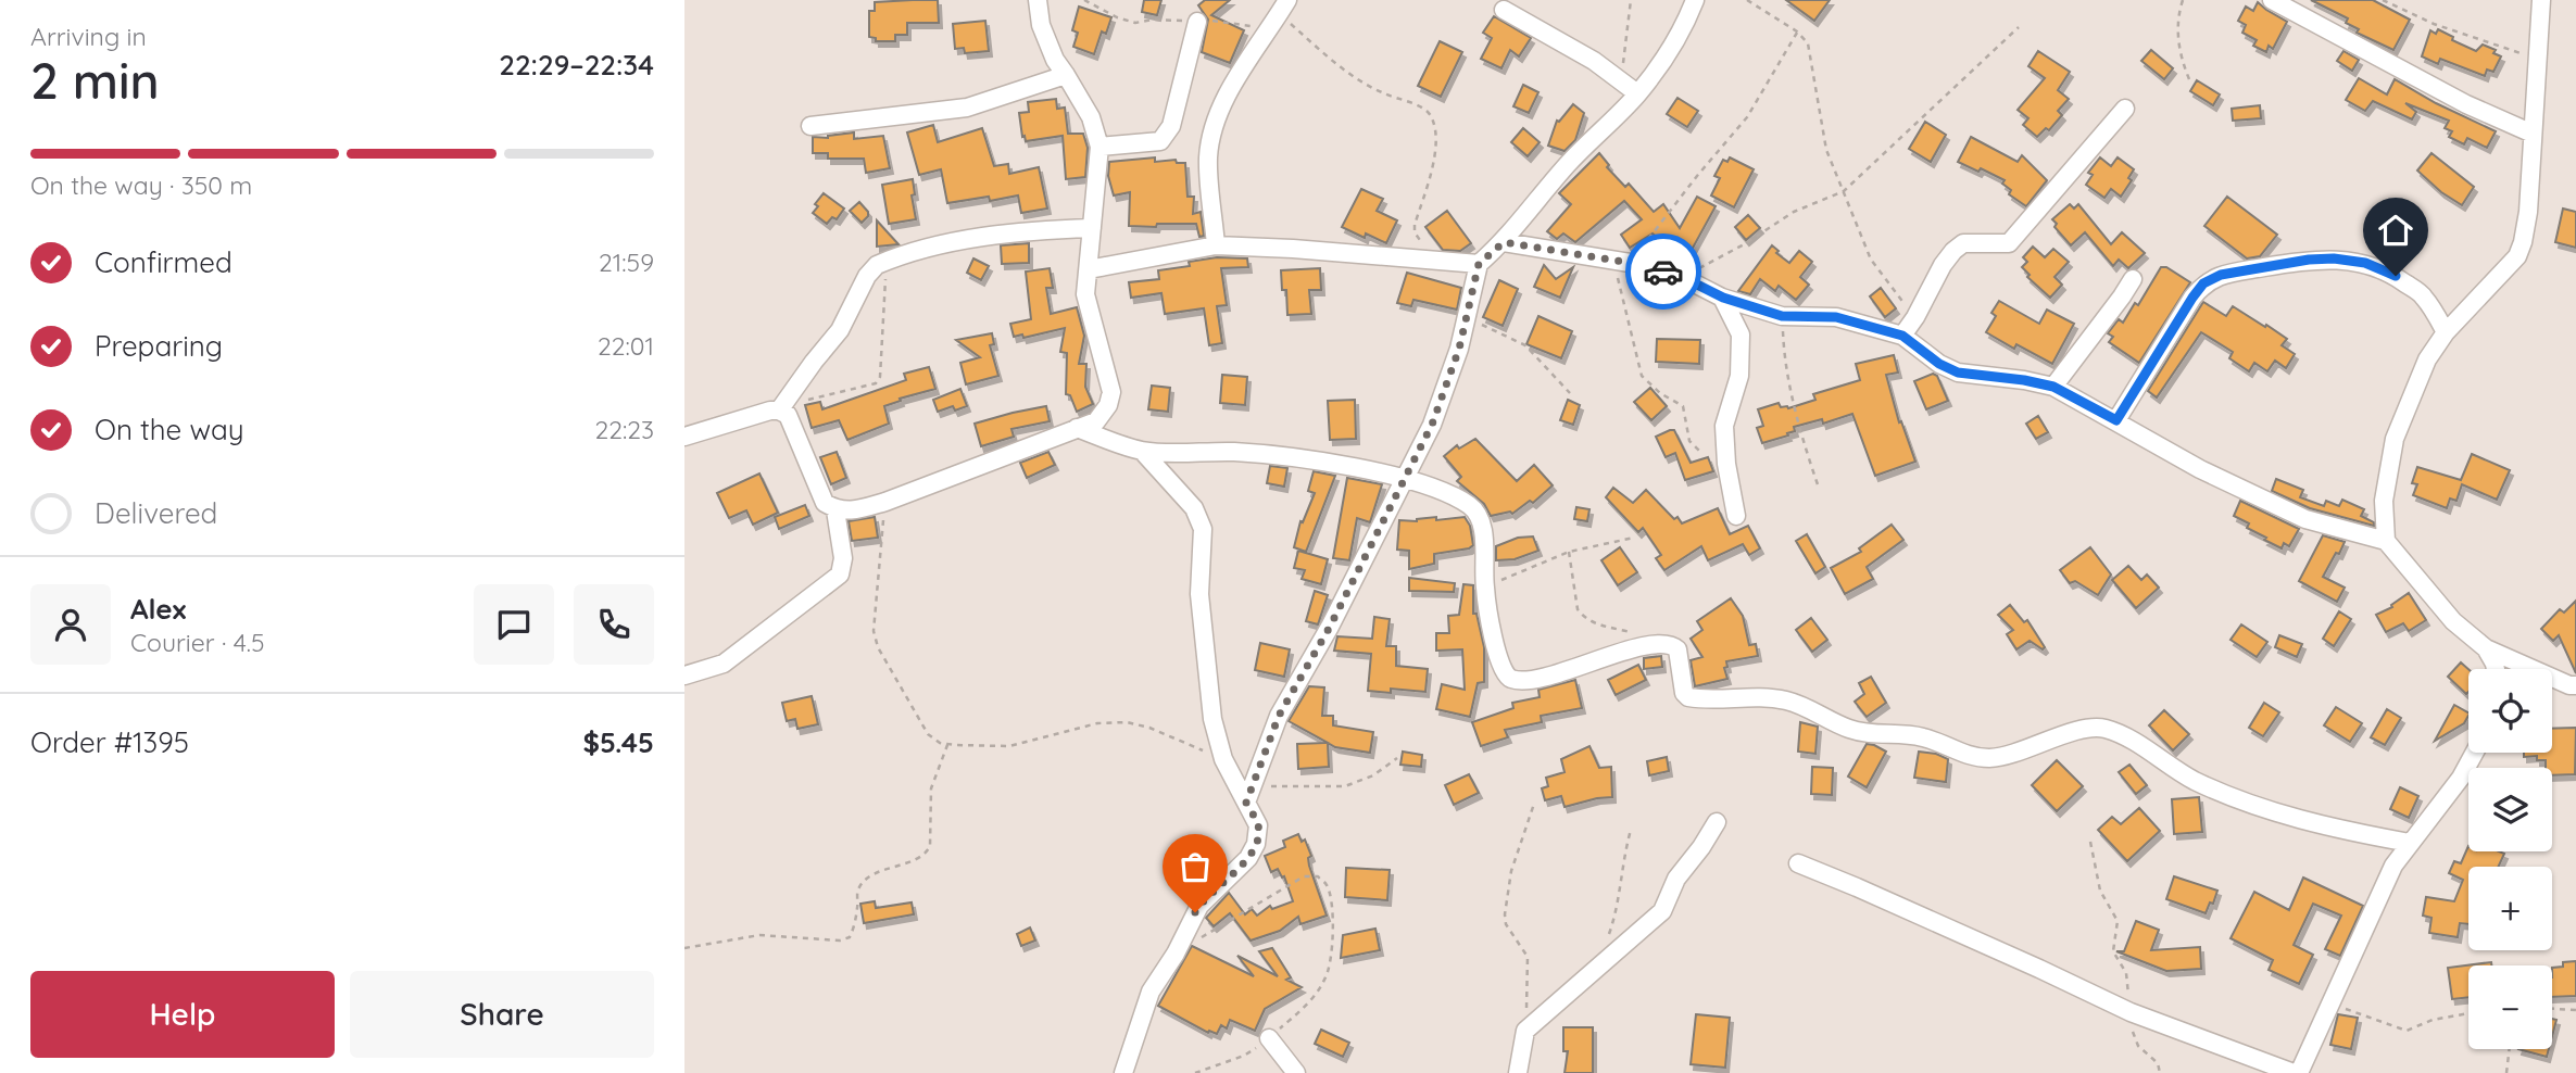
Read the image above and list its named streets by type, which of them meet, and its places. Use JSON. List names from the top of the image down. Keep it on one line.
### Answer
{"page":{"heading":["2 min","Arriving in","22:29–22:34"],"panel":["Alex","Courier · 4.5","Order #1395","$5.45"],"bar":"On the way · 350 m","list":[["Confirmed","21:59"],["Preparing","22:01"],["On the way","22:23"],"Delivered"],"map_buttons":["+","−"],"buttons":["Help","Share"]}}
